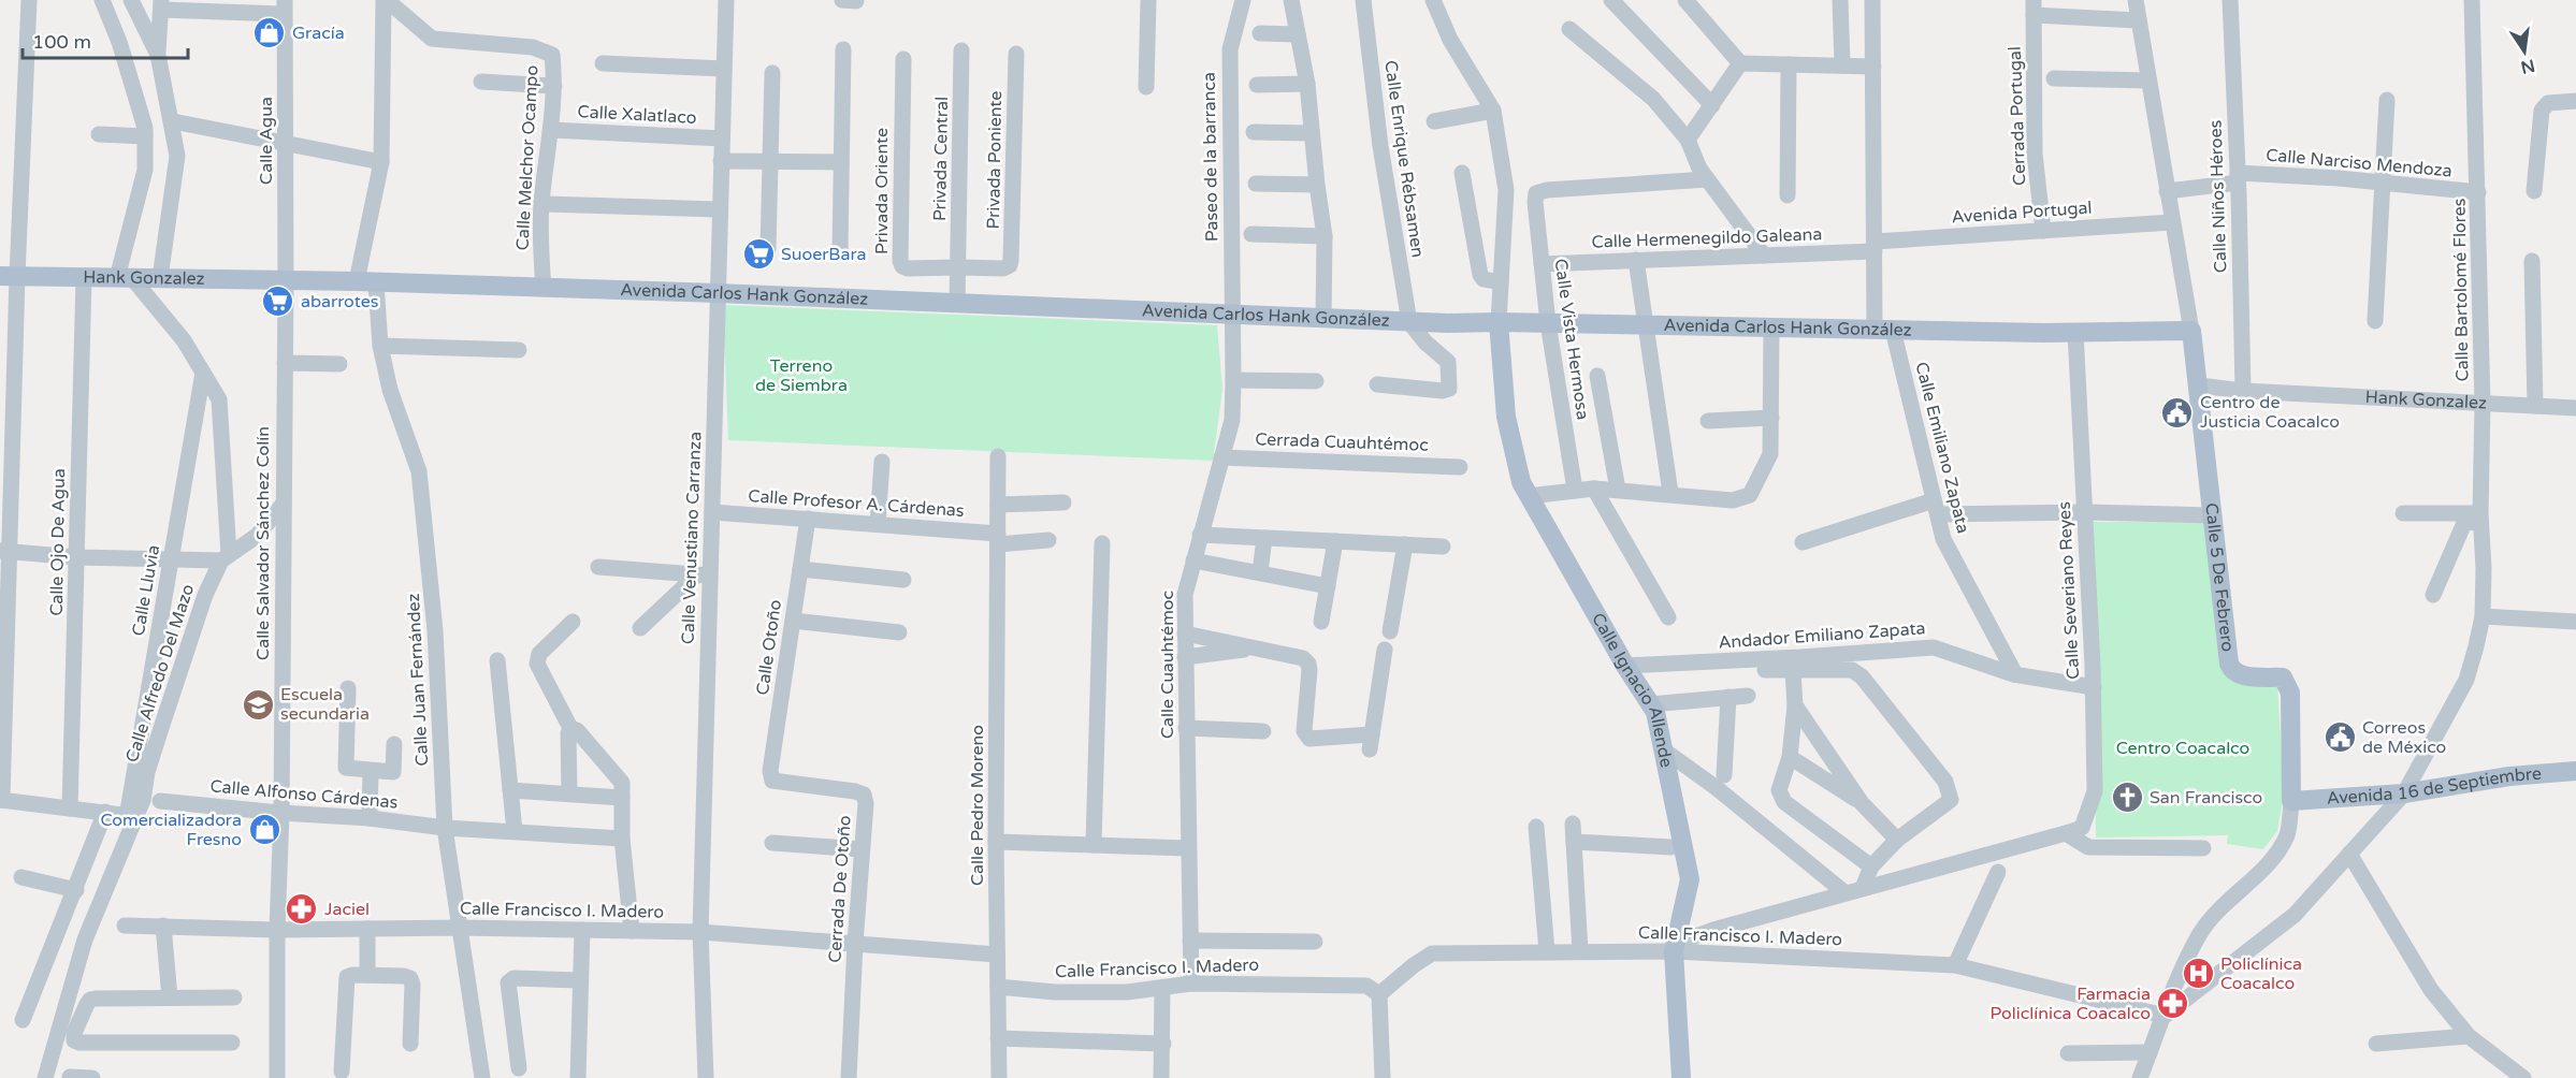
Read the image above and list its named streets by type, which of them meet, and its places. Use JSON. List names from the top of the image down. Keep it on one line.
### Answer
{"streets":{"main road":["Hank Gonzalez","Avenida Carlos Hank González","Calle 5 De Febrero","Calle Ignacio Allende","Avenida 16 de Septiembre"],"street":["Calle Xalatlaco","Cerrada Portugal","Calle Agua","Paseo de la barranca","Calle Melchor Ocampo","Privada Central","Calle Enrique Rébsamen","Privada Poniente","Calle Narciso Mendoza","Privada Oriente","Calle Niños Héroes","Avenida Portugal","Calle Hermenegildo Galeana","Calle Bartolomé Flores","Calle Vista Hermosa","Cerrada Cuauhtémoc","Calle Emiliano Zapata","Calle Profesor A. Cárdenas","Calle Venustiano Carranza","Calle Ojo De Agua","Calle Salvador Sánchez Colín","Calle Lluvia","Calle Severiano Reyes","Andador Emiliano Zapata","Calle Otoño","Calle Cuauhtémoc","Calle Alfredo Del Mazo","Calle Juan Fernández","Calle Alfonso Cárdenas","Calle Pedro Moreno","Cerrada De Otoño","Calle Francisco I. Madero"]},"crossings":[["Calle Xalatlaco","Calle Melchor Ocampo"],["Calle Xalatlaco","Calle Venustiano Carranza"],["Cerrada Portugal","Avenida Portugal"],["Calle Agua","Hank Gonzalez"],["Calle Agua","Avenida Carlos Hank González"],["Calle Agua","Calle Salvador Sánchez Colín"],["Paseo de la barranca","Avenida Carlos Hank González"],["Paseo de la barranca","Calle Cuauhtémoc"],["Calle Melchor Ocampo","Avenida Carlos Hank González"],["Calle Melchor Ocampo","Calle Juan Fernández"],["Privada Central","Privada Poniente"],["Privada Central","Privada Oriente"],["Privada Central","Avenida Carlos Hank González"],["Calle Enrique Rébsamen","Avenida Carlos Hank González"],["Privada Poniente","Privada Oriente"],["Calle Narciso Mendoza","Calle Niños Héroes"],["Calle Narciso Mendoza","Calle Bartolomé Flores"],["Calle Niños Héroes","Hank Gonzalez"],["Avenida Portugal","Calle Hermenegildo Galeana"],["Avenida Portugal","Calle Emiliano Zapata"],["Calle Hermenegildo Galeana","Calle Vista Hermosa"],["Calle Hermenegildo Galeana","Calle Emiliano Zapata"],["Hank Gonzalez","Calle Bartolomé Flores"],["Hank Gonzalez","Avenida Carlos Hank González"],["Hank Gonzalez","Calle Ojo De Agua"],["Hank Gonzalez","Calle Salvador Sánchez Colín"],["Hank Gonzalez","Calle 5 De Febrero"],["Calle Bartolomé Flores","Avenida 16 de Septiembre"],["Avenida Carlos Hank González","Calle Vista Hermosa"],["Avenida Carlos Hank González","Calle Emiliano Zapata"],["Avenida Carlos Hank González","Calle Venustiano Carranza"],["Avenida Carlos Hank González","Calle Salvador Sánchez Colín"],["Avenida Carlos Hank González","Calle Severiano Reyes"],["Avenida Carlos Hank González","Calle Cuauhtémoc"],["Avenida Carlos Hank González","Calle Juan Fernández"],["Avenida Carlos Hank González","Calle Ignacio Allende"],["Cerrada Cuauhtémoc","Calle Cuauhtémoc"],["Calle Emiliano Zapata","Andador Emiliano Zapata"],["Calle Profesor A. Cárdenas","Calle Venustiano Carranza"],["Calle Profesor A. Cárdenas","Calle Otoño"],["Calle Profesor A. Cárdenas","Calle Pedro Moreno"],["Calle Venustiano Carranza","Calle Francisco I. Madero"],["Calle Salvador Sánchez Colín","Calle Alfonso Cárdenas"],["Calle Salvador Sánchez Colín","Calle Francisco I. Madero"],["Calle 5 De Febrero","Avenida 16 de Septiembre"],["Calle Severiano Reyes","Andador Emiliano Zapata"],["Calle Severiano Reyes","Calle Ignacio Allende"],["Calle Severiano Reyes","Calle Francisco I. Madero"],["Andador Emiliano Zapata","Calle Ignacio Allende"],["Calle Otoño","Cerrada De Otoño"],["Calle Cuauhtémoc","Calle Francisco I. Madero"],["Calle Juan Fernández","Calle Alfonso Cárdenas"],["Calle Juan Fernández","Calle Francisco I. Madero"],["Calle Ignacio Allende","Calle Francisco I. Madero"],["Calle Pedro Moreno","Calle Francisco I. Madero"],["Cerrada De Otoño","Calle Francisco I. Madero"]],"parks":["Terreno de Siembra","Centro Coacalco"],"places":{"shop":["Gracía","Comercializadora Fresno"],"supermarket":["SuoerBara","abarrotes"],"public building":["Centro de Justicia Coacalco","Correos de México"],"school or university":["Escuela secundaria"],"church":["San Francisco"],"pharmacy":["Jaciel","Farmacia Policlínica Coacalco"],"hospital":["Policlínica Coacalco"]},"scale_bar":"100 m","north":"bottom"}
